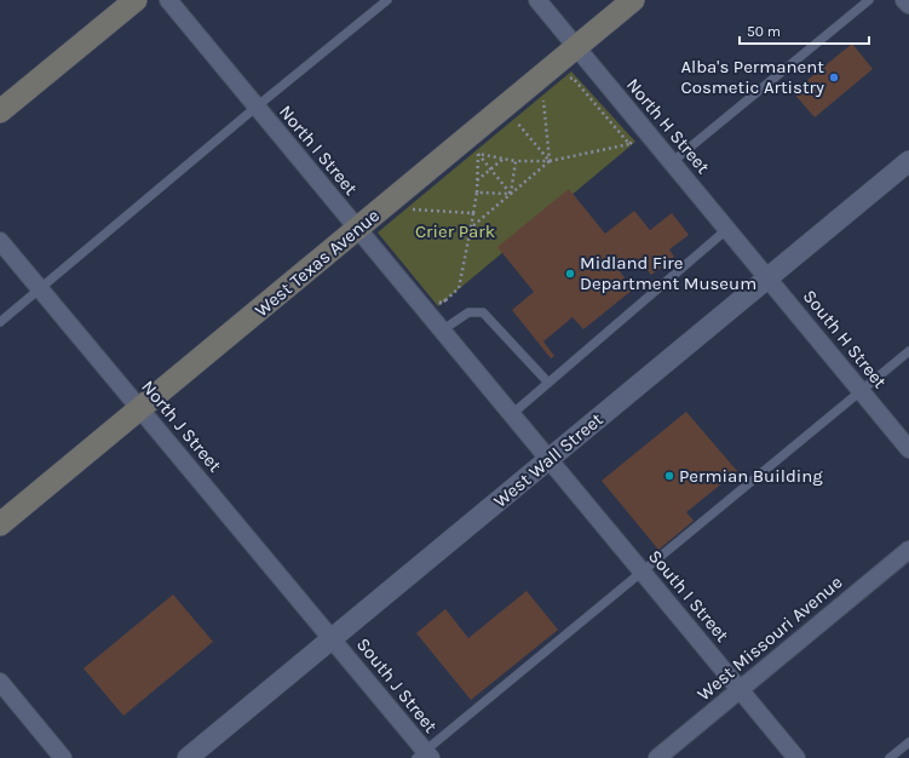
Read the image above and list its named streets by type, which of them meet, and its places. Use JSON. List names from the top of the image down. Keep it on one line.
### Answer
{"streets":{"main road":["West Texas Avenue"],"street":["North H Street","North I Street","South H Street","North J Street","West Wall Street","South I Street","West Missouri Avenue","South J Street"]},"crossings":[["North H Street","West Texas Avenue"],["North H Street","South H Street"],["North H Street","West Wall Street"],["North I Street","West Texas Avenue"],["North I Street","West Wall Street"],["North I Street","South I Street"],["West Texas Avenue","North J Street"],["South H Street","West Wall Street"],["North J Street","West Wall Street"],["North J Street","South J Street"],["West Wall Street","South I Street"],["West Wall Street","South J Street"],["South I Street","West Missouri Avenue"]],"parks":["Crier Park"],"places":["Alba's Permanent Cosmetic Artistry","Midland Fire Department Museum","Permian Building"],"scale_bar":"50 m"}
